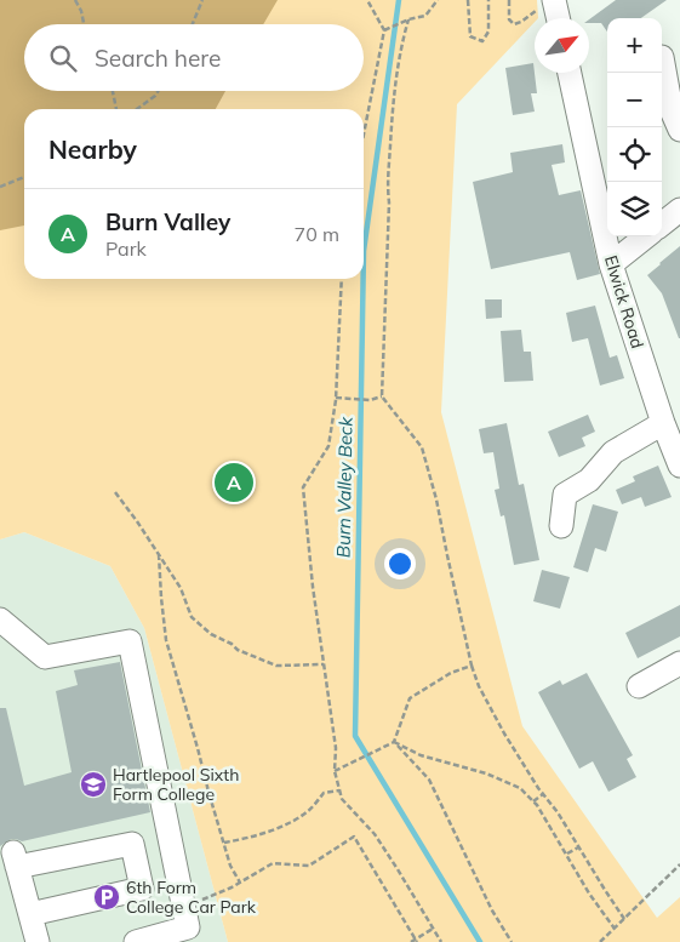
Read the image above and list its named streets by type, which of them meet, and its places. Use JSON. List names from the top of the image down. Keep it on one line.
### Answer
{"streets":{"street":["Elwick Road"]},"water":["Burn Valley Beck"],"places":{"school or university":["Hartlepool Sixth Form College"],"parking":["6th Form College Car Park"]},"north":"top right","page":{"map_buttons":["+","−"],"search":"Search here","heading":"Nearby","list":[{"mark":"A","name":"Burn Valley","note":"Park","value":"70 m"}],"pins":"A"}}
